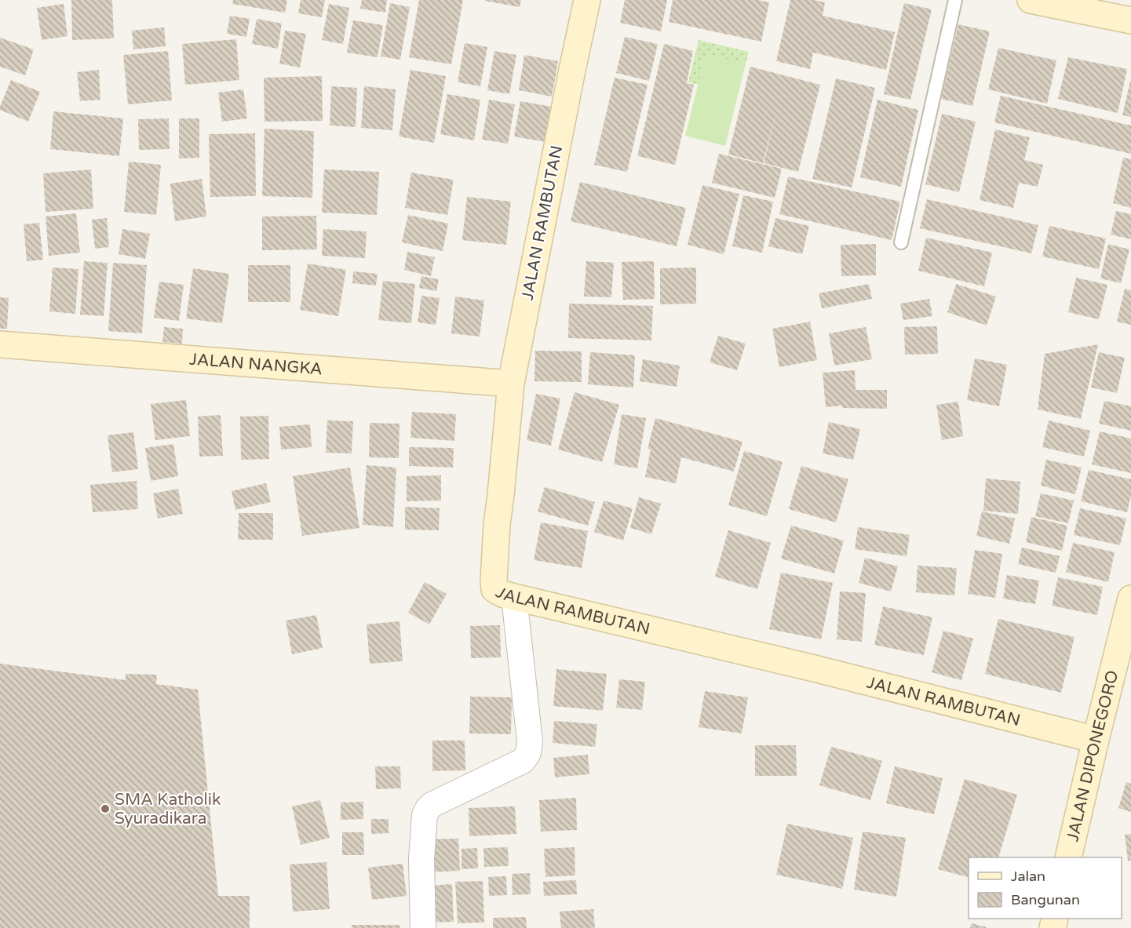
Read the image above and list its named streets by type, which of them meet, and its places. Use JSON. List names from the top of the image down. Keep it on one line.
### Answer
{"streets":{"street":["JALAN RAMBUTAN","JALAN NANGKA","JALAN DIPONEGORO"]},"crossings":[["JALAN RAMBUTAN","JALAN NANGKA"],["JALAN RAMBUTAN","JALAN DIPONEGORO"]],"places":["SMA Katholik Syuradikara"],"legend":["Jalan","Bangunan"]}
